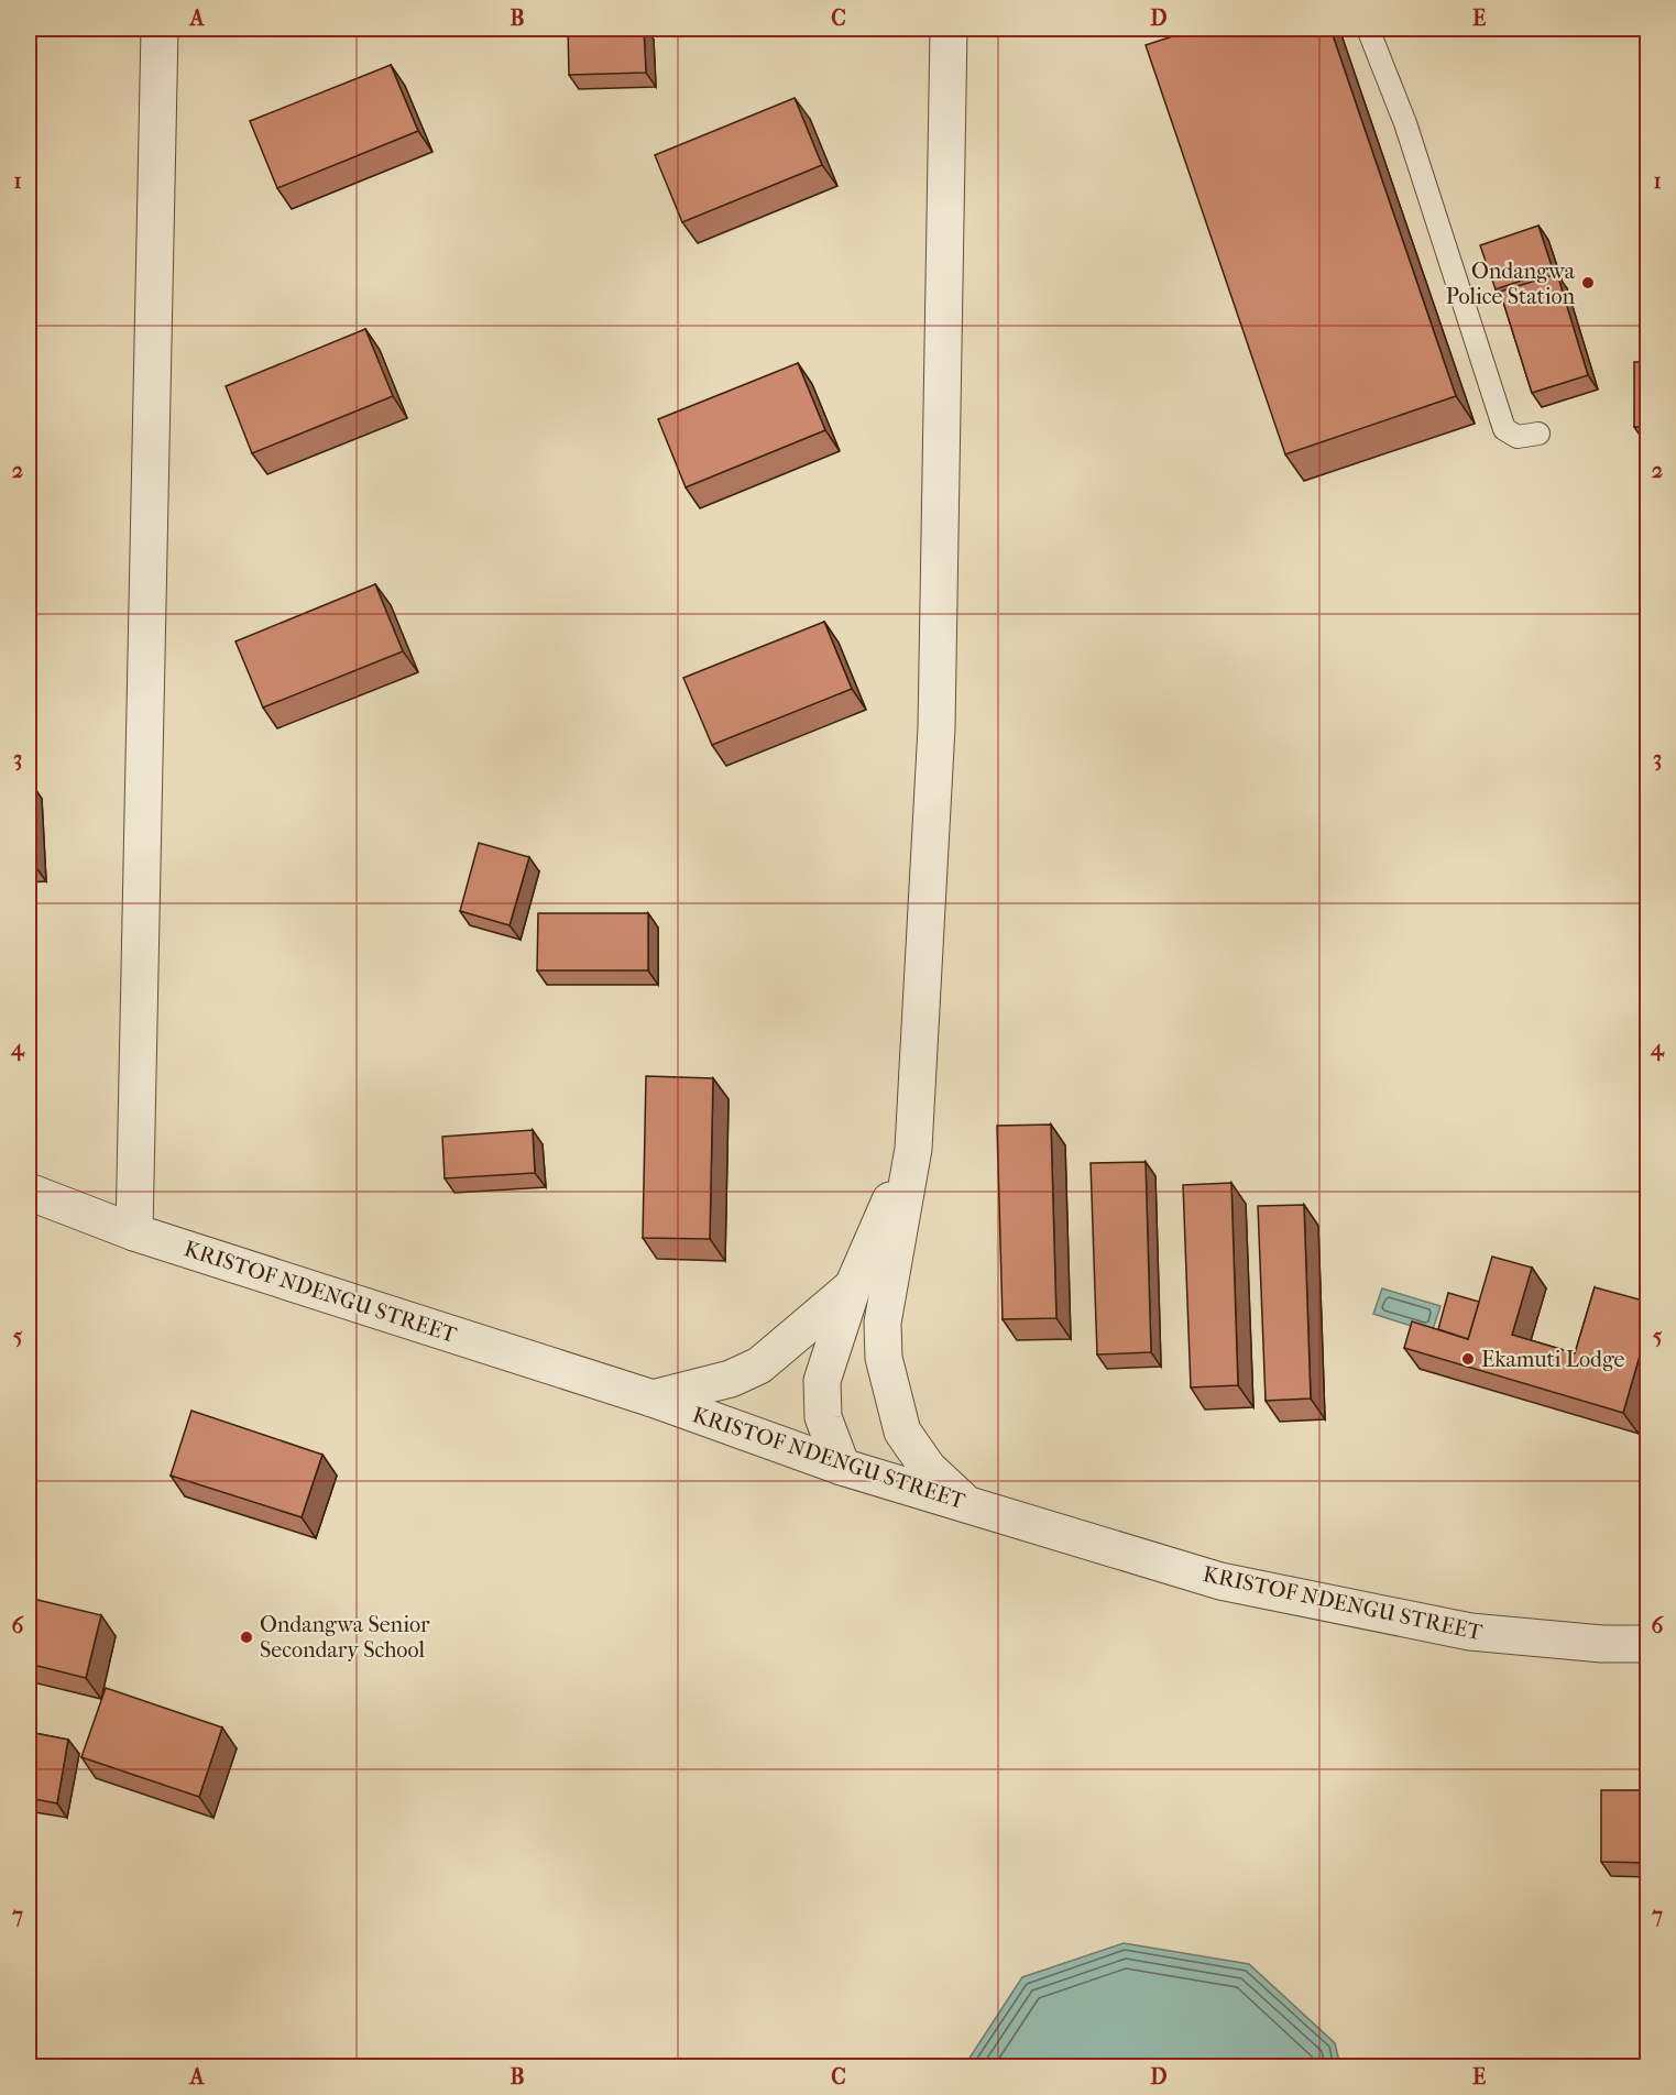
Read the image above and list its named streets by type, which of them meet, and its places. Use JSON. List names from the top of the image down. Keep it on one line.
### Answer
{"streets":{"street":["KRISTOF NDENGU STREET"]},"places":["Ondangwa Police Station","Ekamuti Lodge","Ondangwa Senior Secondary School"],"grid":{"columns":["A","B","C","D","E"],"rows":["1","2","3","4","5","6","7"]}}
